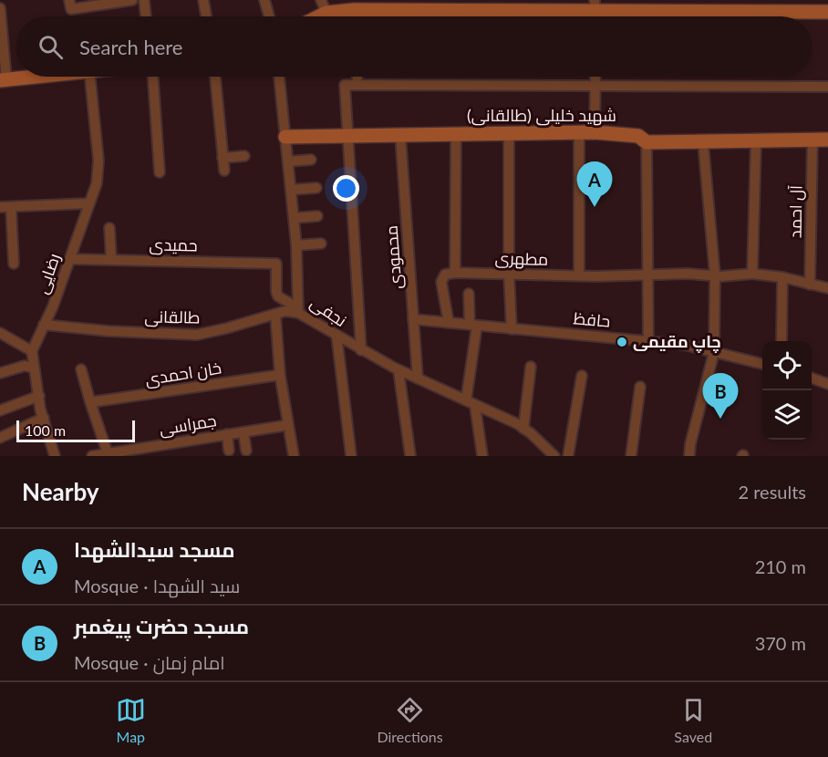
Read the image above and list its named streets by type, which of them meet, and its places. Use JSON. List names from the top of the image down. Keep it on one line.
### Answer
{"streets":{"street":["شهید خلیلی (طالقانی)","آل احمد","حمیدی","محمودی","مطهری","رضایی","نجفی","طالقانی","حافظ","خان احمدی","جمراسی"]},"crossings":[["شهید خلیلی (طالقانی)","آل احمد"],["شهید خلیلی (طالقانی)","محمودی"],["شهید خلیلی (طالقانی)","نجفی"],["آل احمد","مطهری"],["حمیدی","رضایی"],["حمیدی","نجفی"],["حمیدی","طالقانی"],["محمودی","نجفی"],["محمودی","حافظ"],["رضایی","طالقانی"],["نجفی","طالقانی"]],"places":["چاپ مقیمی"],"scale_bar":"100 m","page":{"search":"Search here","pins":["A","B"],"scale":"100 m","heading":["Nearby","2 results"],"list":[{"mark":"A","name":"مسجد سیدالشهدا","note":"Mosque · سید الشهدا","value":"210 m"},{"mark":"B","name":"مسجد حضرت پیغمبر","note":"Mosque · امام زمان","value":"370 m"}],"nav":["Map","Directions","Saved"]}}
